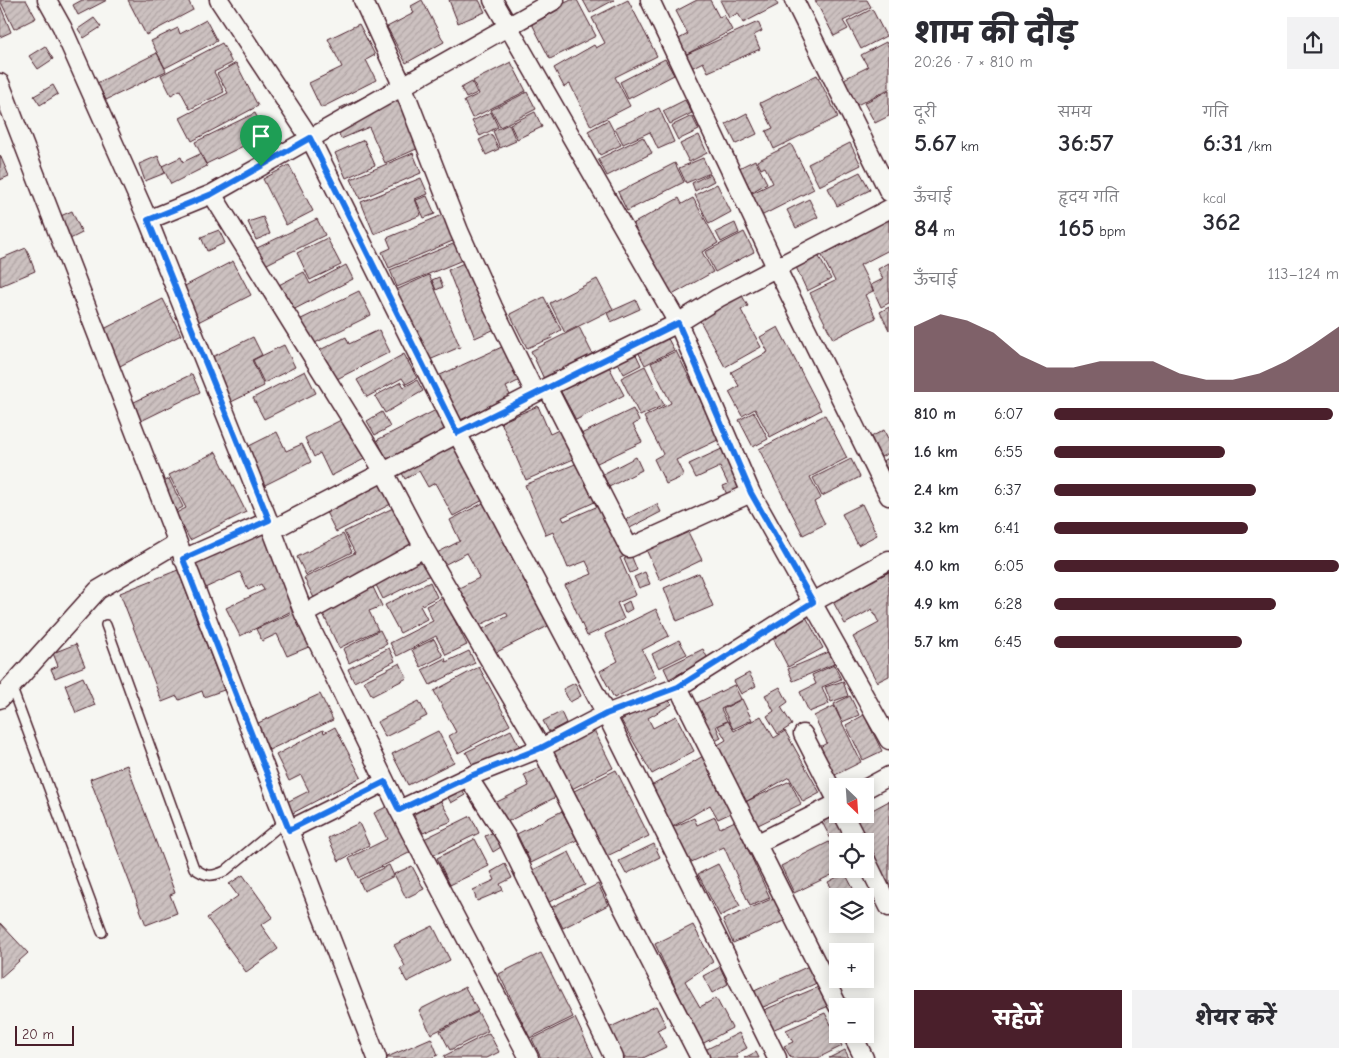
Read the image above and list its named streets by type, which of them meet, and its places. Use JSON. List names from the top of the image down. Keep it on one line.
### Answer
{"scale_bar":"20 m","north":"bottom right","page":{"heading":["शाम की दौड़","20:26 · 7 × 810 m"],"stats":[["दूरी","5.67 km"],["समय","36:57"],["गति","6:31 /km"],["ऊँचाई","84 m"],["हृदय गति","165 bpm"],["kcal","362"]],"chart":["ऊँचाई","113–124 m"],"list":[{"name":"810 m","note":"6:07"},{"name":"1.6 km","note":"6:55"},{"name":"2.4 km","note":"6:37"},{"name":"3.2 km","note":"6:41"},{"name":"4.0 km","note":"6:05"},{"name":"4.9 km","note":"6:28"},{"name":"5.7 km","note":"6:45"}],"map_buttons":["+","−"],"buttons":["सहेजें","शेयर करें"],"scale":"20 m"}}
